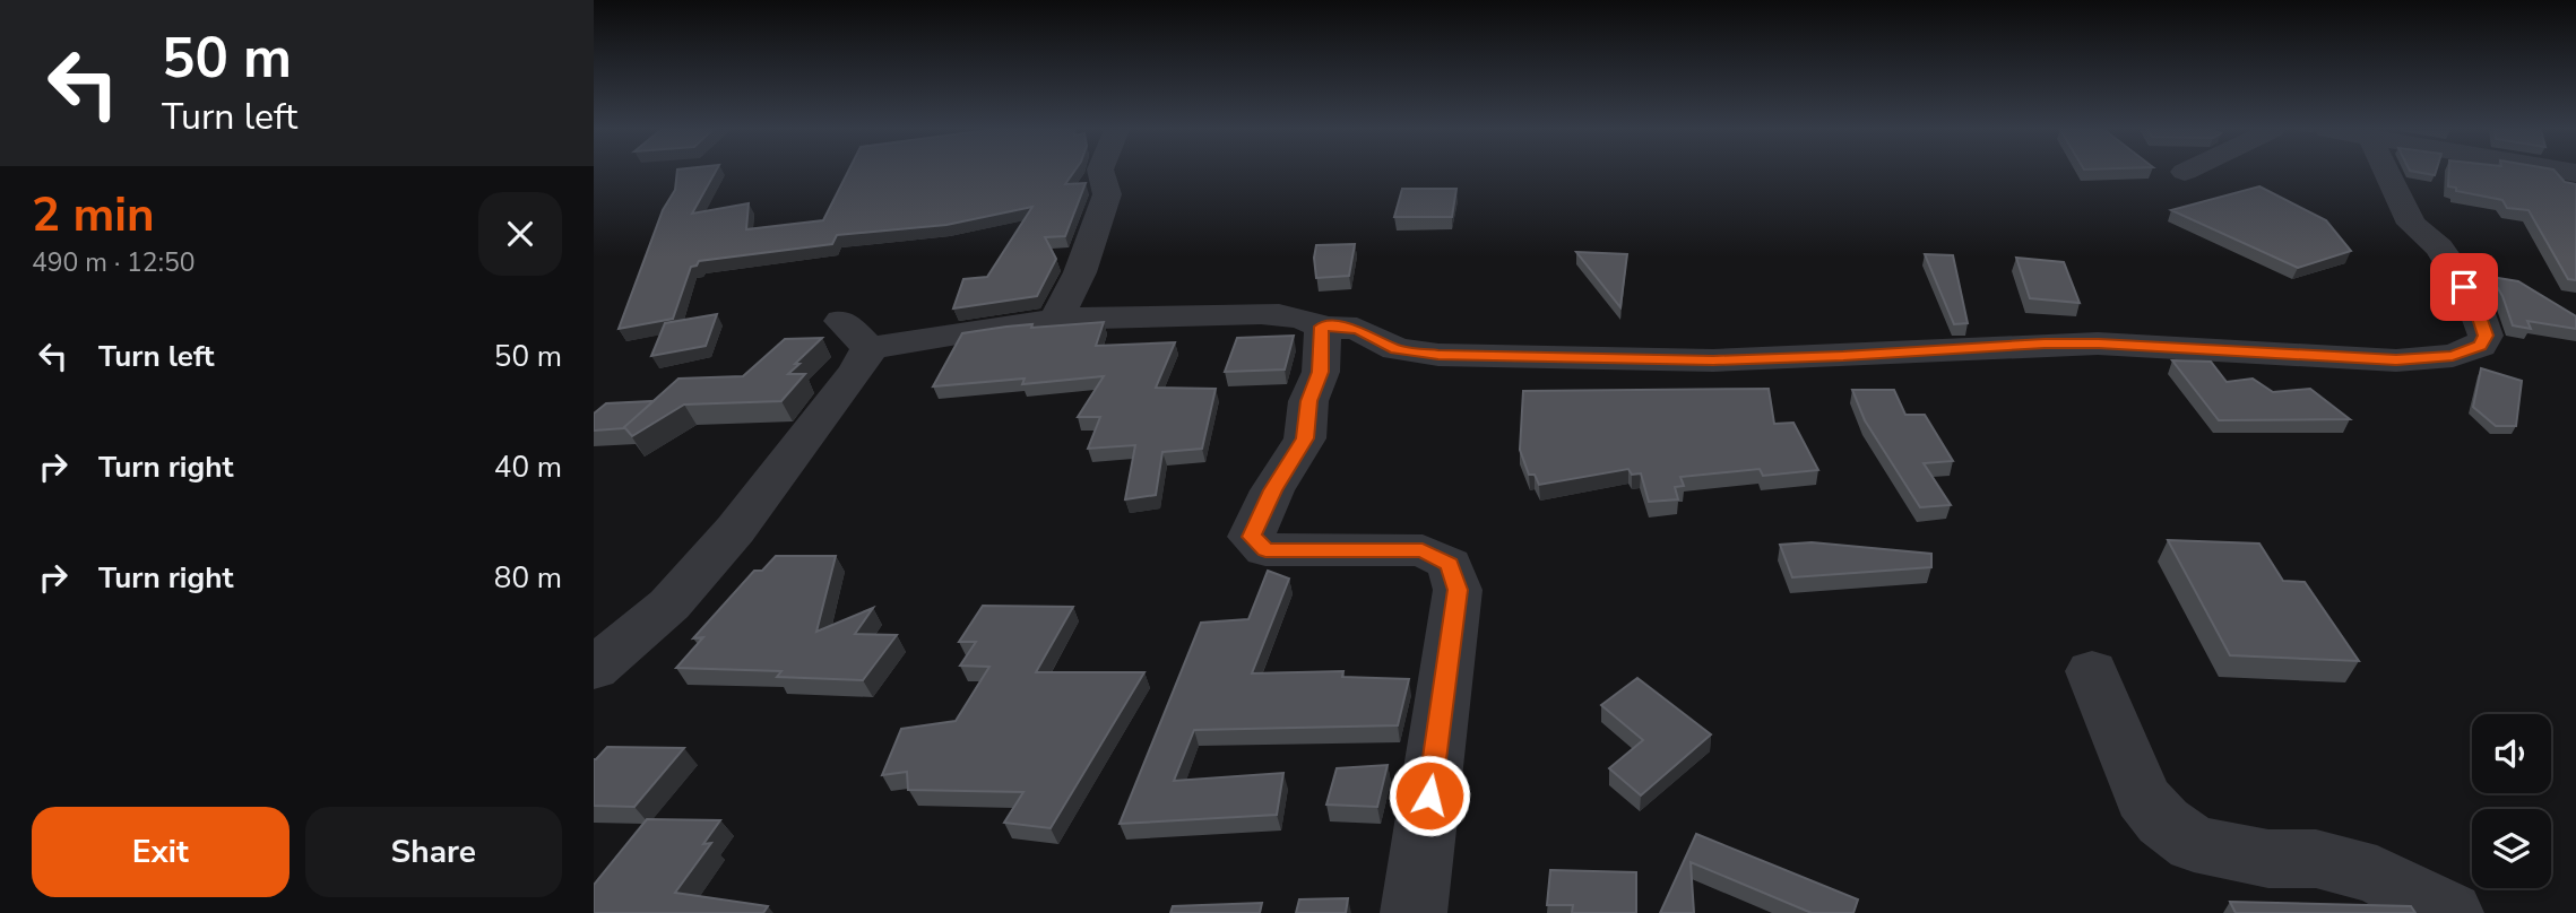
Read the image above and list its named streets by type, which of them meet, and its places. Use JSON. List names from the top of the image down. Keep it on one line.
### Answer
{"page":{"turn":["50 m","Turn left"],"heading":["2 min","490 m · 12:50"],"list":[{"name":"Turn left","value":"50 m"},{"name":"Turn right","value":"40 m"},{"name":"Turn right","value":"80 m"}],"buttons":["Exit","Share"]}}
